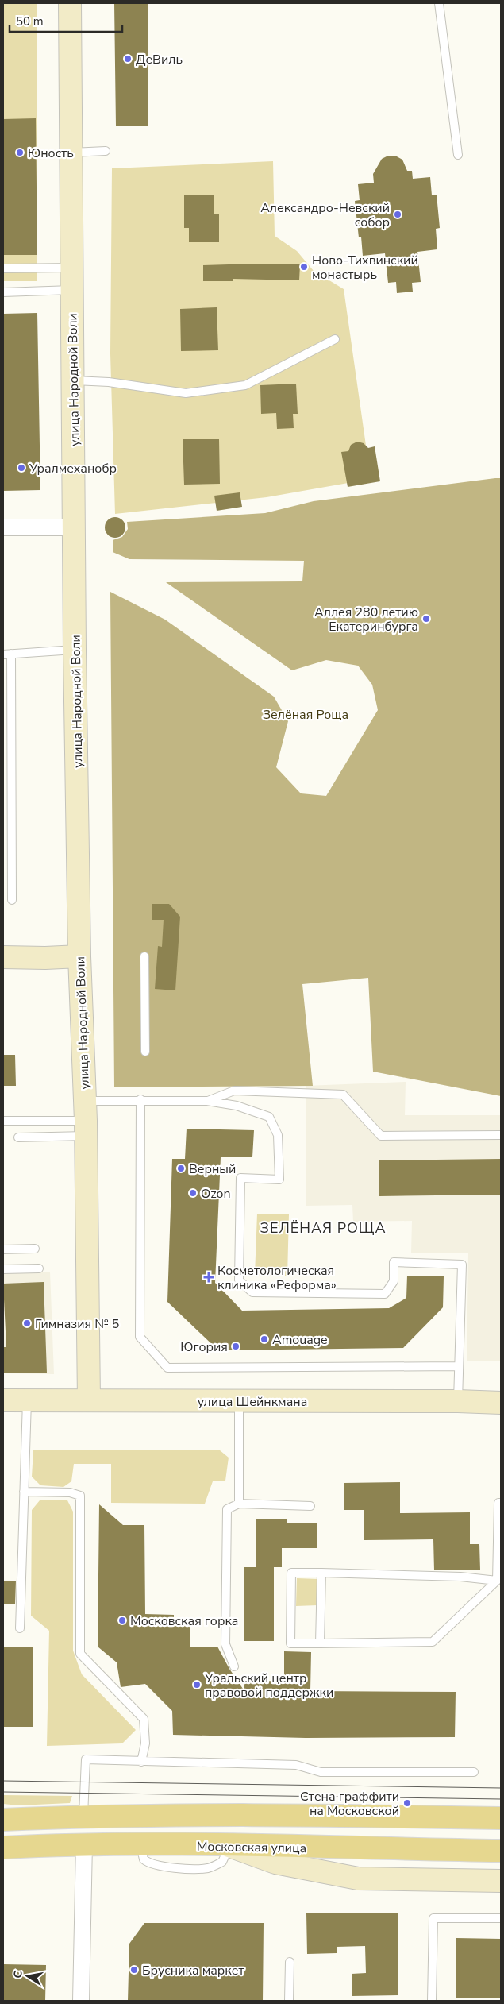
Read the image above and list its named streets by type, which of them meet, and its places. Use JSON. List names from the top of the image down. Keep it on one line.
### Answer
{"streets":{"main road":["Московская улица"],"street":["улица Народной Воли","улица Шейнкмана"]},"crossings":[["улица Народной Воли","улица Шейнкмана"]],"districts":["ЗЕЛЁНАЯ РОЩА"],"parks":["Зелёная Роща"],"places":{"other":["ДеВиль","Юность","Александро-Невский собор","Ново-Тихвинский монастырь","Уралмеханобр","Аллея 280 летию Екатеринбурга","Верный","Ozon","Гимназия № 5","Amouage","Югория","Московская горка","Уральский центр правовой поддержки","Стена граффити на Московской","Брусника маркет"],"health":["Косметологическая клиника «Реформа»"]},"scale_bar":"50 m","north":"left"}
